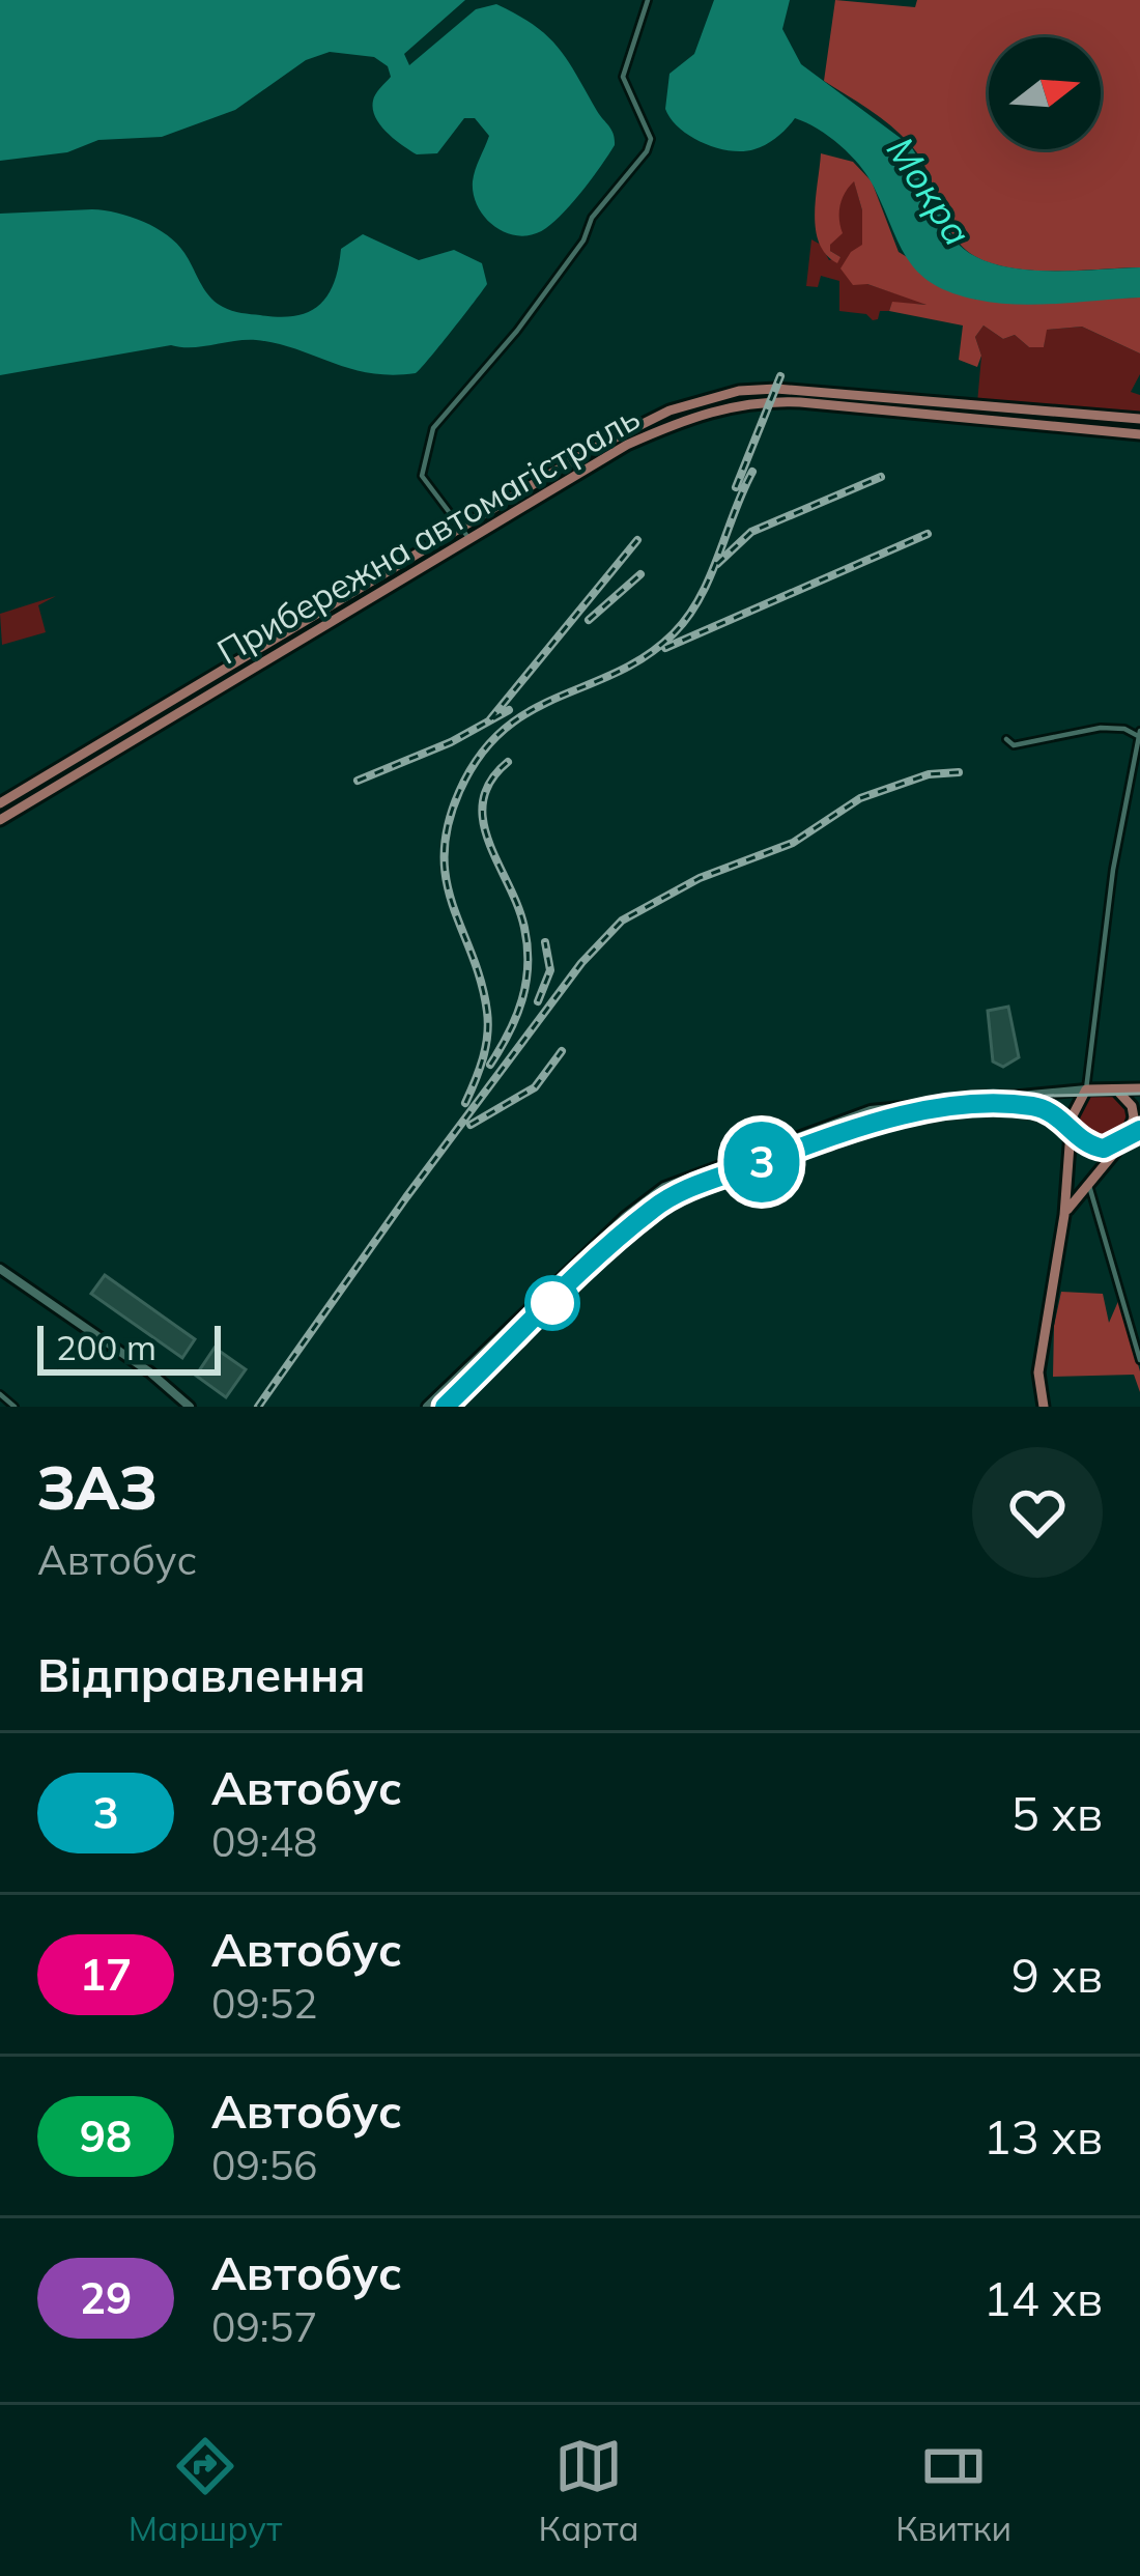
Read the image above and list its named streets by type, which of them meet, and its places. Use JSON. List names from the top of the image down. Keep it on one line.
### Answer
{"streets":{"main road":["Прибережна автомагістраль"]},"water":["Мокра"],"lines":["bus line 3"],"scale_bar":"200 m","north":"right","page":{"on_map":"3","scale":"200 m","heading":[["ЗАЗ","Автобус"],"Відправлення"],"list":[{"mark":"3","name":"Автобус","note":"09:48","value":"5 хв"},{"mark":"17","name":"Автобус","note":"09:52","value":"9 хв"},{"mark":"98","name":"Автобус","note":"09:56","value":"13 хв"},{"mark":"29","name":"Автобус","note":"09:57","value":"14 хв"}],"tabs":["Маршрут","Карта","Квитки"]}}
